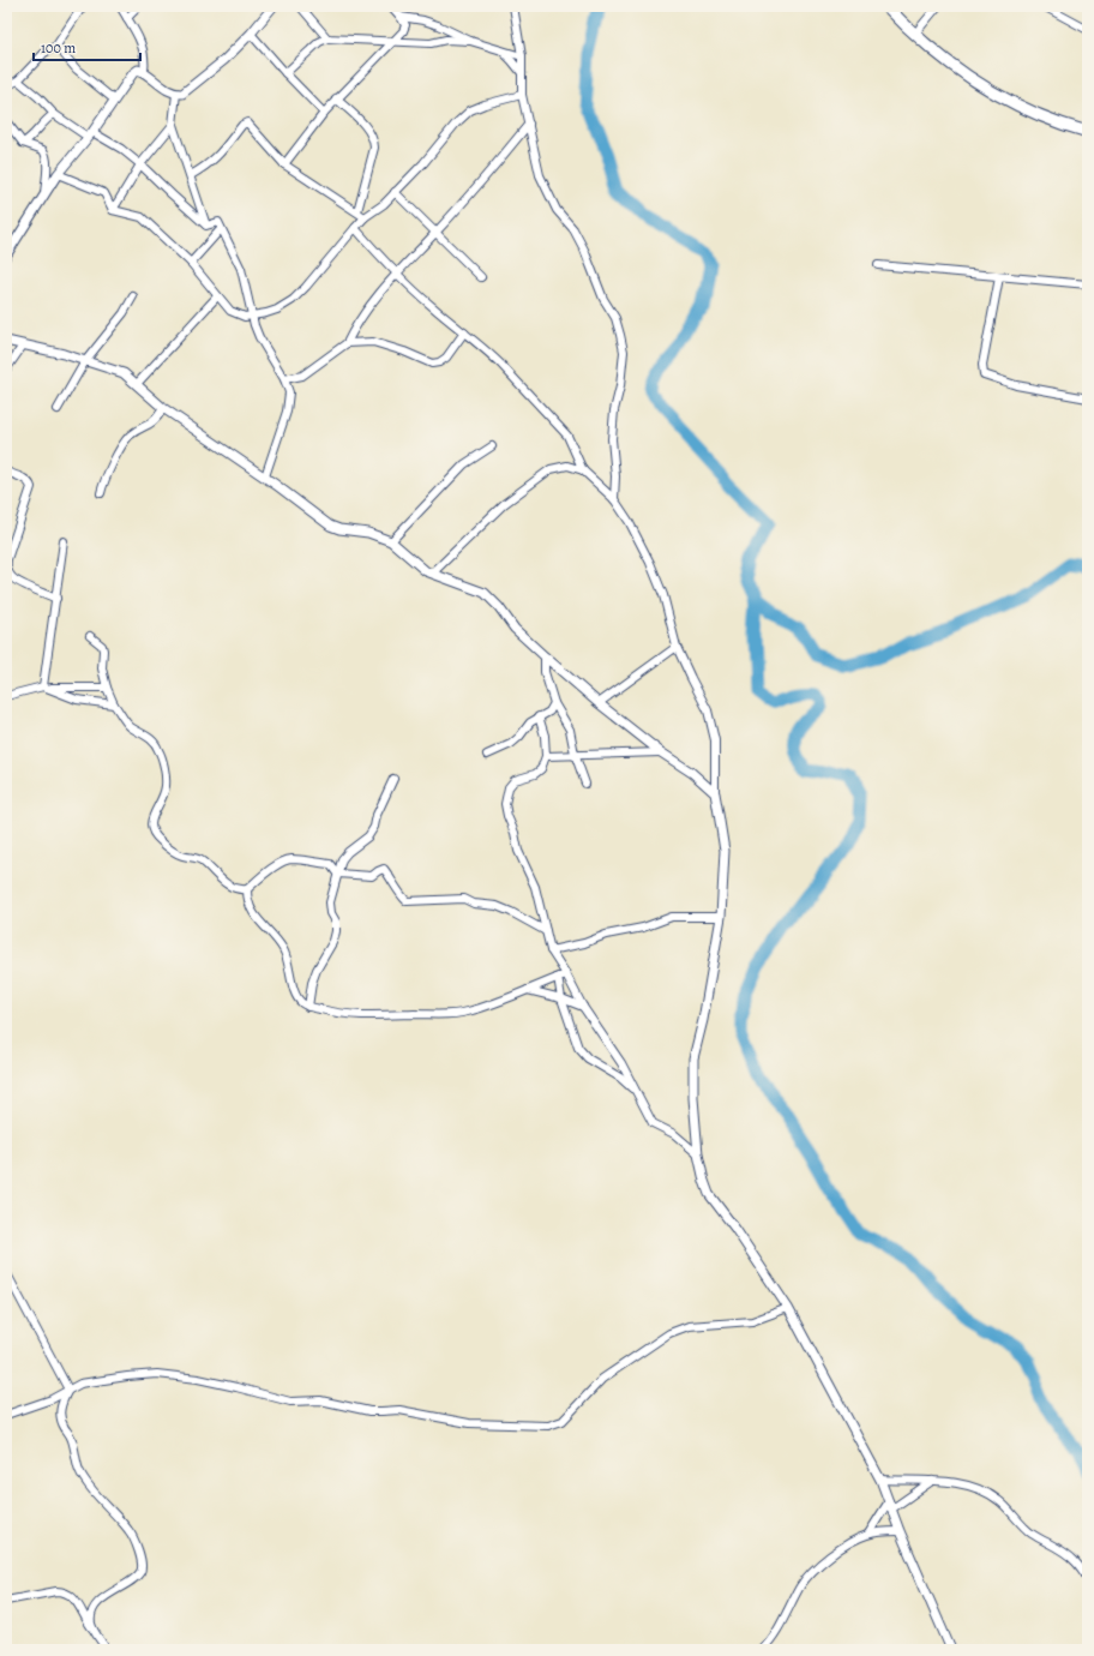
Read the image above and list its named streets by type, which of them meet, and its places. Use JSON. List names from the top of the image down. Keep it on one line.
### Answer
{"scale_bar":"100 m"}
